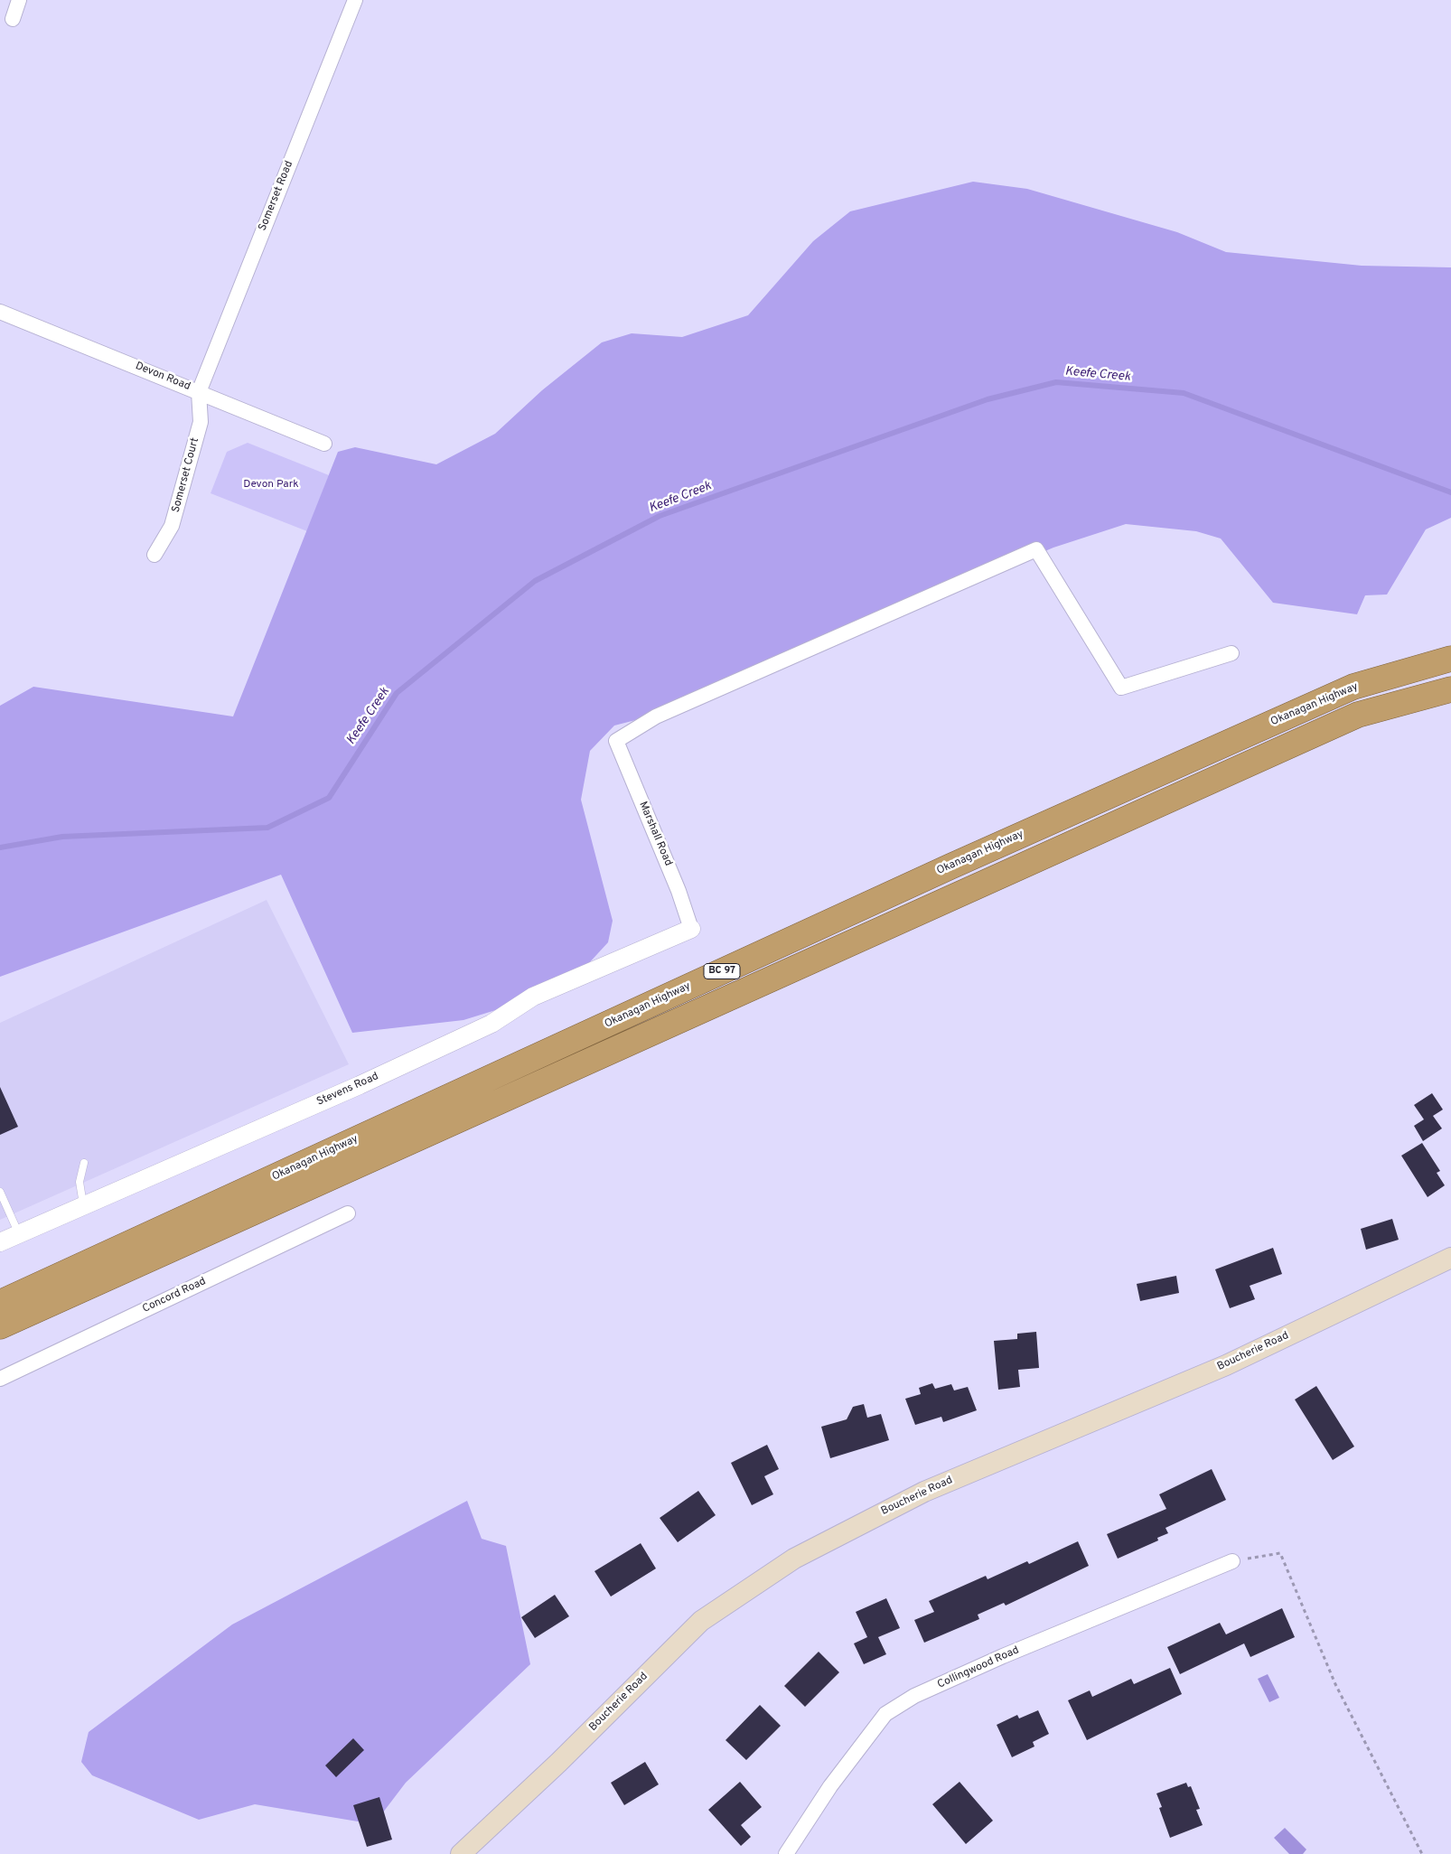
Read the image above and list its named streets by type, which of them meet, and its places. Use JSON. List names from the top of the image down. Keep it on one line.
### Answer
{"streets":{"highway":["Okanagan Highway","BC 97"],"main road":["Boucherie Road"],"street":["Somerset Road","Devon Road","Somerset Court","Marshall Road","Stevens Road","Concord Road","Collingwood Road"]},"crossings":[["Somerset Road","Devon Road"],["Somerset Road","Somerset Court"],["Devon Road","Somerset Court"],["Marshall Road","Stevens Road"]],"water":["Keefe Creek"],"parks":["Devon Park"]}
